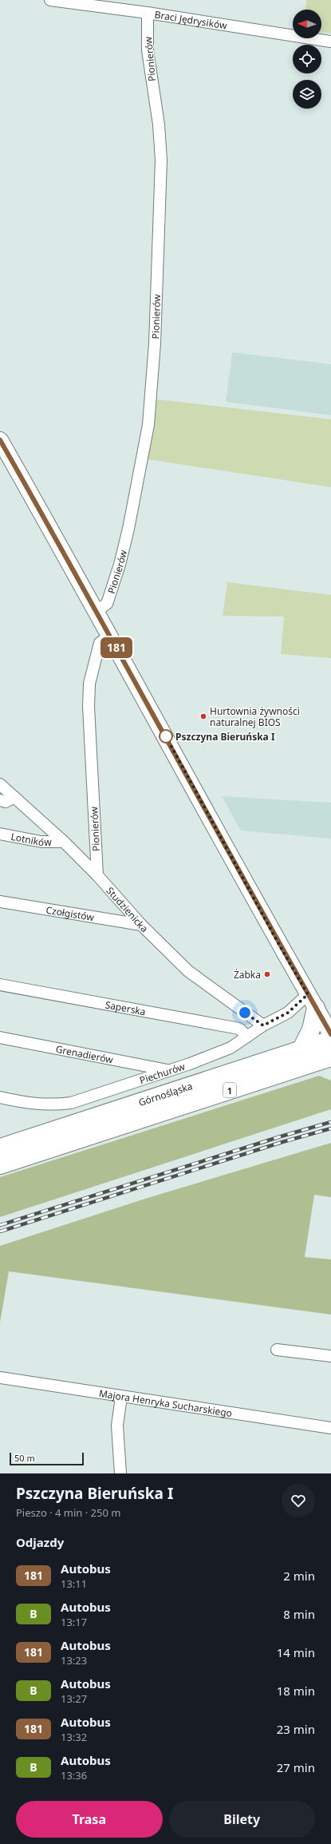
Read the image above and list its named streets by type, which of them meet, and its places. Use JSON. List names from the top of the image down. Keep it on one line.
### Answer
{"streets":{"main road":["1","Górnośląska"],"street":["Braci Jędrysików","Pionierów","Lotników","Studzienicka","Czołgistów","Saperska","Grenadierów","Piechurów","Majora Henryka Sucharskiego"]},"crossings":[["Braci Jędrysików","Pionierów"],["Pionierów","Studzienicka"],["Lotników","Studzienicka"],["Studzienicka","Czołgistów"],["Studzienicka","Piechurów"],["Saperska","Piechurów"],["Grenadierów","Piechurów"]],"places":["Hurtownia żywności naturalnej BIOS","Pszczyna Bieruńska I","Żabka"],"lines":["bus line 181"],"scale_bar":"50 m","north":"left","page":{"on_map":"181","scale":"50 m","heading":[["Pszczyna Bieruńska I","Pieszo · 4 min · 250 m"],"Odjazdy"],"list":[{"mark":"181","name":"Autobus","note":"13:11","value":"2 min"},{"mark":"B","name":"Autobus","note":"13:17","value":"8 min"},{"mark":"181","name":"Autobus","note":"13:23","value":"14 min"},{"mark":"B","name":"Autobus","note":"13:27","value":"18 min"},{"mark":"181","name":"Autobus","note":"13:32","value":"23 min"},{"mark":"B","name":"Autobus","note":"13:36","value":"27 min"}],"buttons":["Trasa","Bilety"]}}
